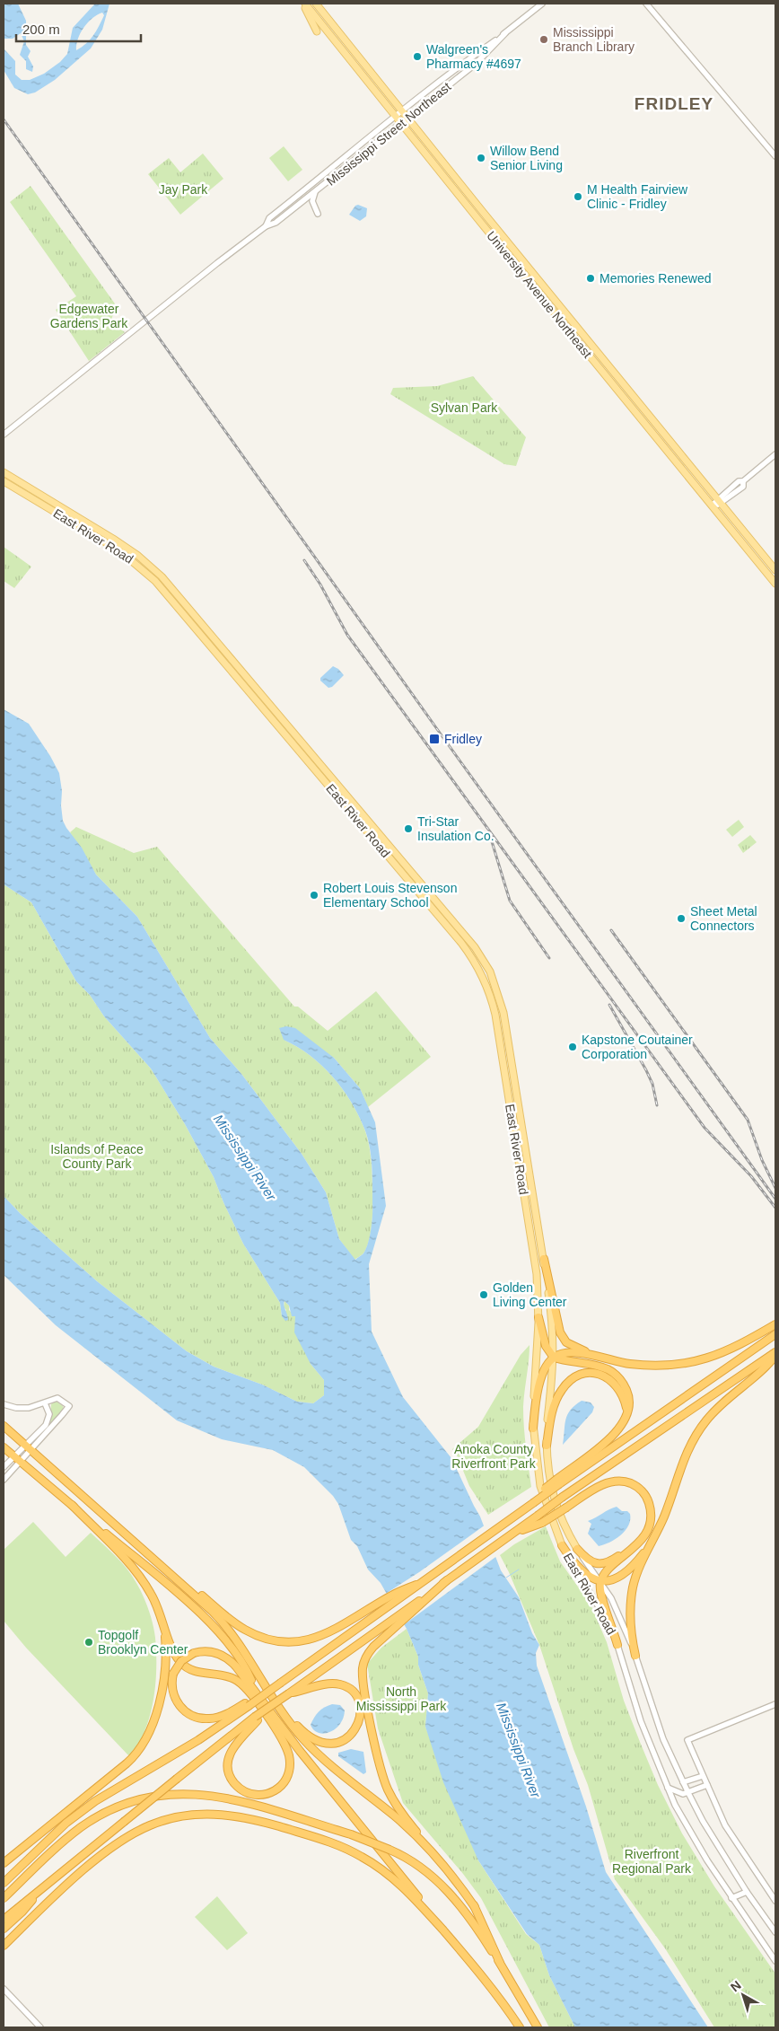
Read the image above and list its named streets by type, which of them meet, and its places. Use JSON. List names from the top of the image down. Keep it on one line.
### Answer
{"streets":{"main road":["University Avenue Northeast","East River Road"],"street":["Mississippi Street Northeast"]},"crossings":[["Mississippi Street Northeast","University Avenue Northeast"]],"districts":["FRIDLEY"],"water":["Mississippi River"],"parks":["Jay Park","Edgewater Gardens Park","Sylvan Park","Islands of Peace County Park","Anoka County Riverfront Park","North Mississippi Park","Riverfront Regional Park"],"places":{"other":["Mississippi Branch Library","Walgreen's Pharmacy #4697","Willow Bend Senior Living","M Health Fairview Clinic - Fridley","Memories Renewed","Tri-Star Insulation Co.","Robert Louis Stevenson Elementary School","Sheet Metal Connectors","Kapstone Coutainer Corporation","Golden Living Center","Topgolf Brooklyn Center"],"transit":["Fridley"]},"scale_bar":"200 m","north":"top left"}
